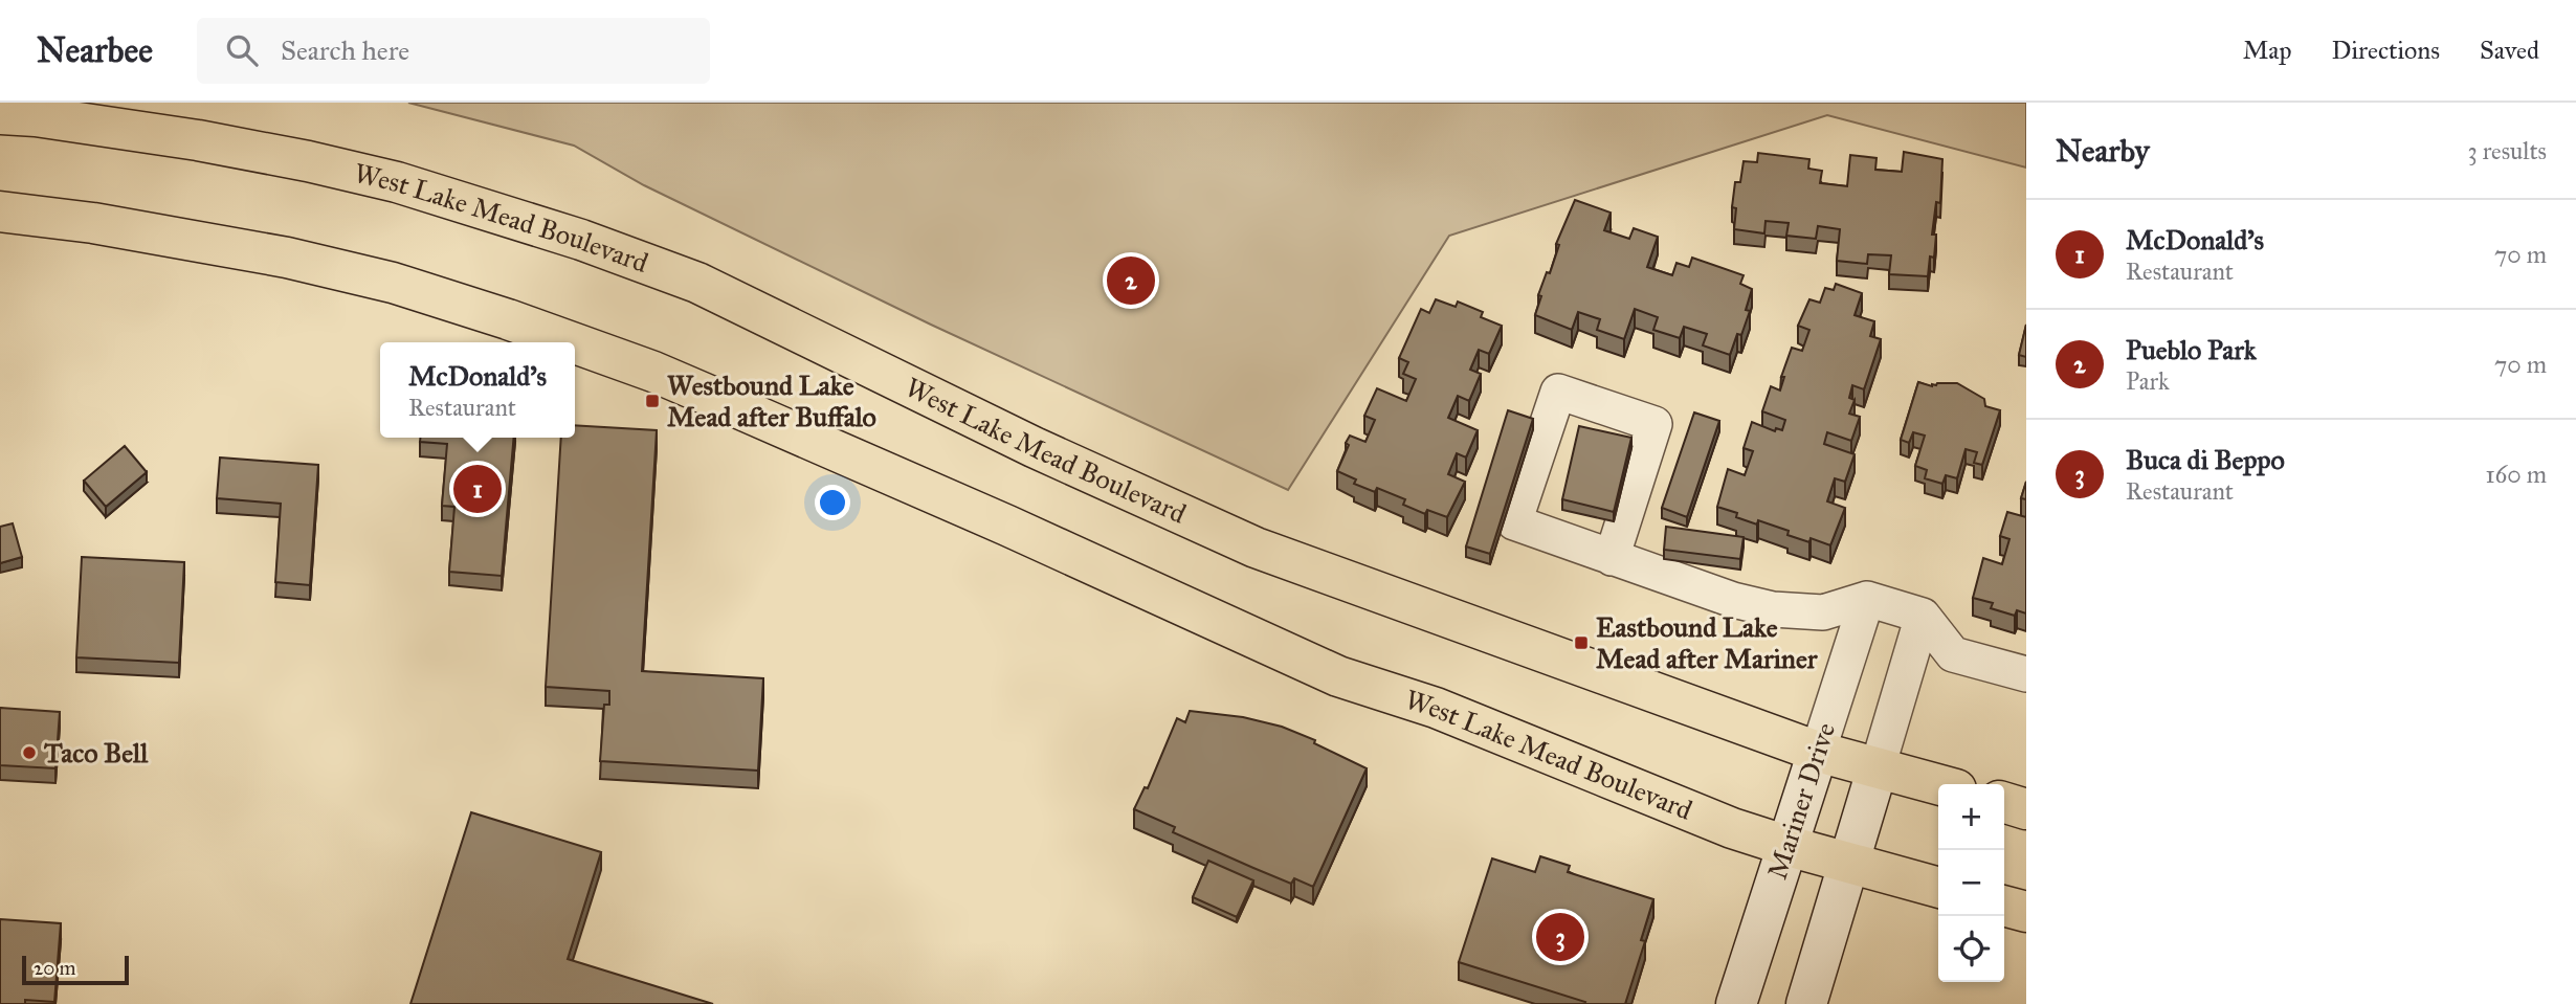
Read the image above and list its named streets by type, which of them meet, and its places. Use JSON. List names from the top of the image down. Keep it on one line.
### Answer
{"streets":{"main road":["West Lake Mead Boulevard"],"street":["Mariner Drive"]},"crossings":[["West Lake Mead Boulevard","Mariner Drive"]],"places":{"transit":["Westbound Lake Mead after Buffalo","Eastbound Lake Mead after Mariner"],"other":["Taco Bell"]},"scale_bar":"20 m","page":{"header":"Nearbee","search":"Search here","nav":["Map","Directions","Saved"],"heading":["Nearby","3 results"],"list":[{"mark":"1","name":"McDonald's","note":"Restaurant","value":"70 m"},{"mark":"2","name":"Pueblo Park","note":"Park","value":"70 m"},{"mark":"3","name":"Buca di Beppo","note":"Restaurant","value":"160 m"}],"pins":["2","1","3"],"popup":["McDonald's","Restaurant"],"map_buttons":["+","−"],"scale":"20 m"}}
